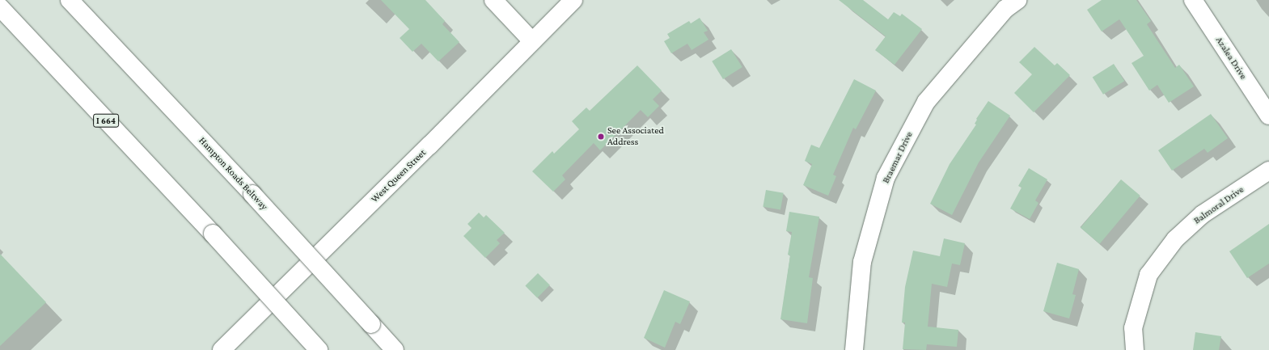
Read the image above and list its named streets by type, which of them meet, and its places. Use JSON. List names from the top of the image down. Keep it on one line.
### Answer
{"streets":{"main road":["Azalea Drive","I 664","Braemar Drive","Hampton Roads Beltway","West Queen Street","Balmoral Drive"]},"places":["See Associated Address"]}
